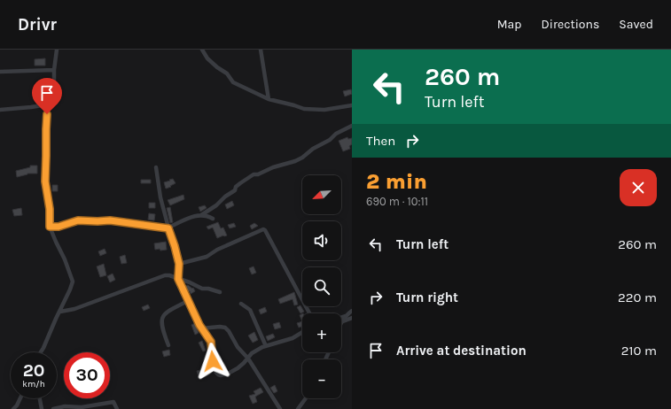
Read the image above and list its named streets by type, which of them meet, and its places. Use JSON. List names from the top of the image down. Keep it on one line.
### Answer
{"north":"bottom left","page":{"header":"Drivr","nav":["Map","Directions","Saved"],"turn":["260 m","Turn left"],"then":"Then","heading":["2 min","690 m · 10:11"],"map_buttons":["+","−"],"list":[{"name":"Turn left","value":"260 m"},{"name":"Turn right","value":"220 m"},{"name":"Arrive at destination","value":"210 m"}],"speed":"20 km/h","limit":"30"}}
